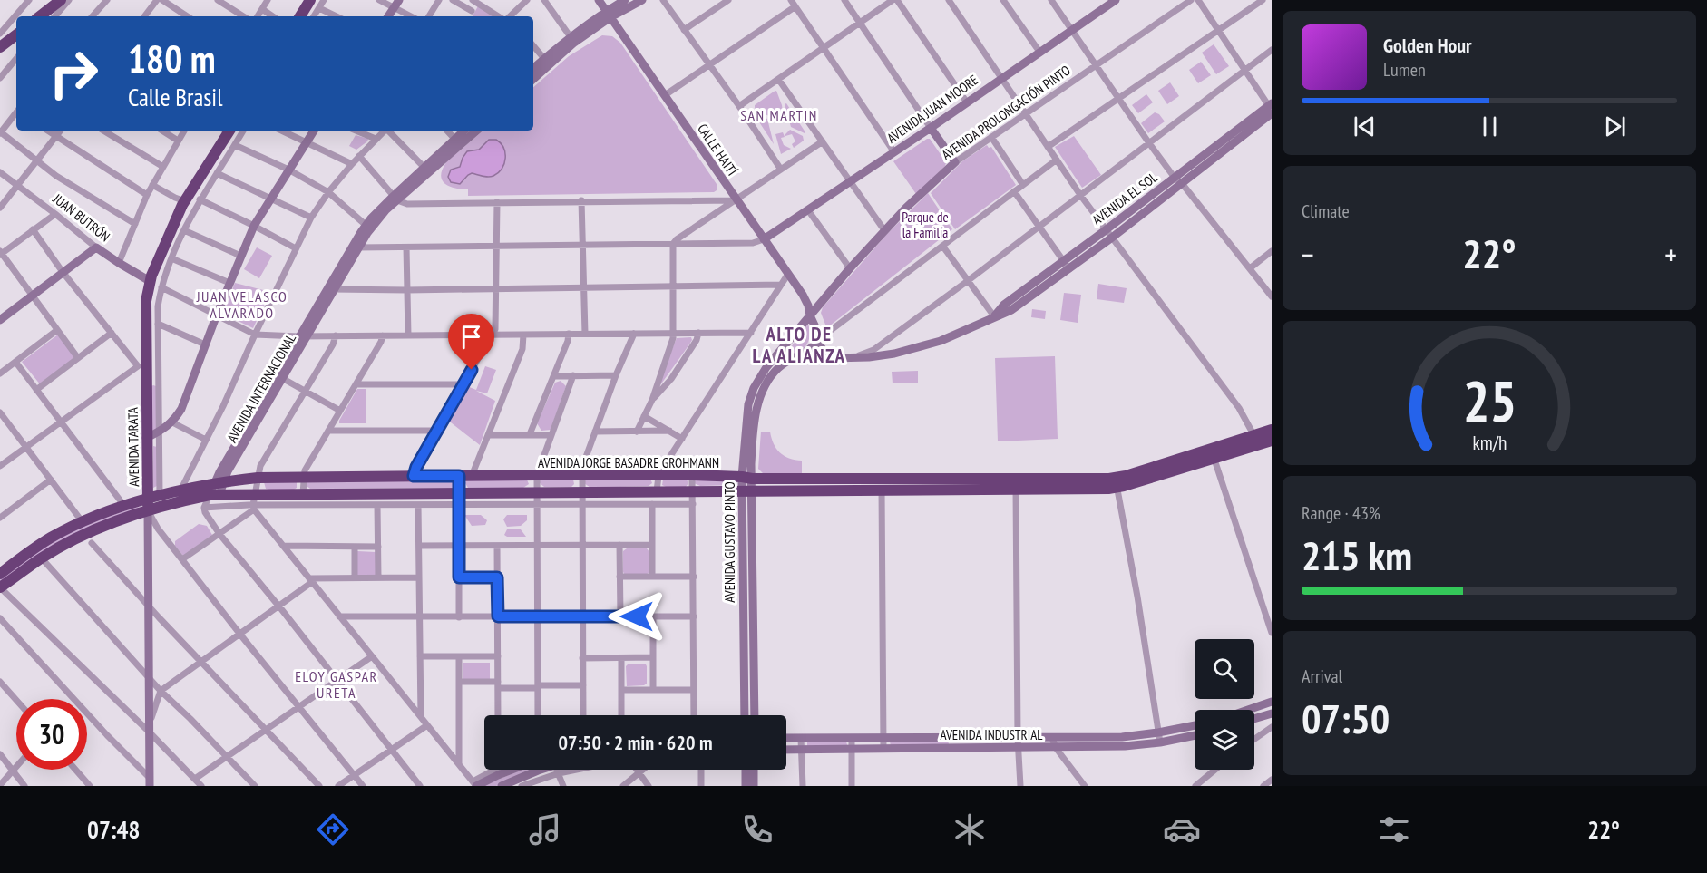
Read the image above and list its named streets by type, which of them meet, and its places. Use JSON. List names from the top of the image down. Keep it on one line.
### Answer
{"streets":{"highway":["AVENIDA TARATA","AVENIDA JORGE BASADRE GROHMANN"],"main road":["AVENIDA JUAN MOORE","AVENIDA PROLONGACIÓN PINTO","CALLE HAITÍ","AVENIDA EL SOL","JUAN BUTRÓN","AVENIDA INTERNACIONAL","AVENIDA GUSTAVO PINTO","AVENIDA INDUSTRIAL"]},"crossings":[["AVENIDA JUAN MOORE","CALLE HAITÍ"],["AVENIDA PROLONGACIÓN PINTO","CALLE HAITÍ"],["AVENIDA PROLONGACIÓN PINTO","AVENIDA GUSTAVO PINTO"],["CALLE HAITÍ","AVENIDA GUSTAVO PINTO"],["AVENIDA EL SOL","AVENIDA GUSTAVO PINTO"],["JUAN BUTRÓN","AVENIDA TARATA"],["AVENIDA INTERNACIONAL","AVENIDA JORGE BASADRE GROHMANN"],["AVENIDA TARATA","AVENIDA JORGE BASADRE GROHMANN"],["AVENIDA JORGE BASADRE GROHMANN","AVENIDA GUSTAVO PINTO"]],"districts":["SAN MARTIN","JUAN VELASCO ALVARADO","ALTO DE LA ALIANZA","ELOY GASPAR URETA"],"parks":["Parque de la Familia"],"page":{"turn":["180 m","Calle Brasil"],"song":["Golden Hour","Lumen"],"tile":["Climate",["Range · 43%","215 km"],["Arrival","07:50"]],"heat":["−","22°","+"],"limit":"30","trip":"07:50 · 2 min · 620 m","tabs":["07:48","22°"],"gauge":["25","km/h"]}}
